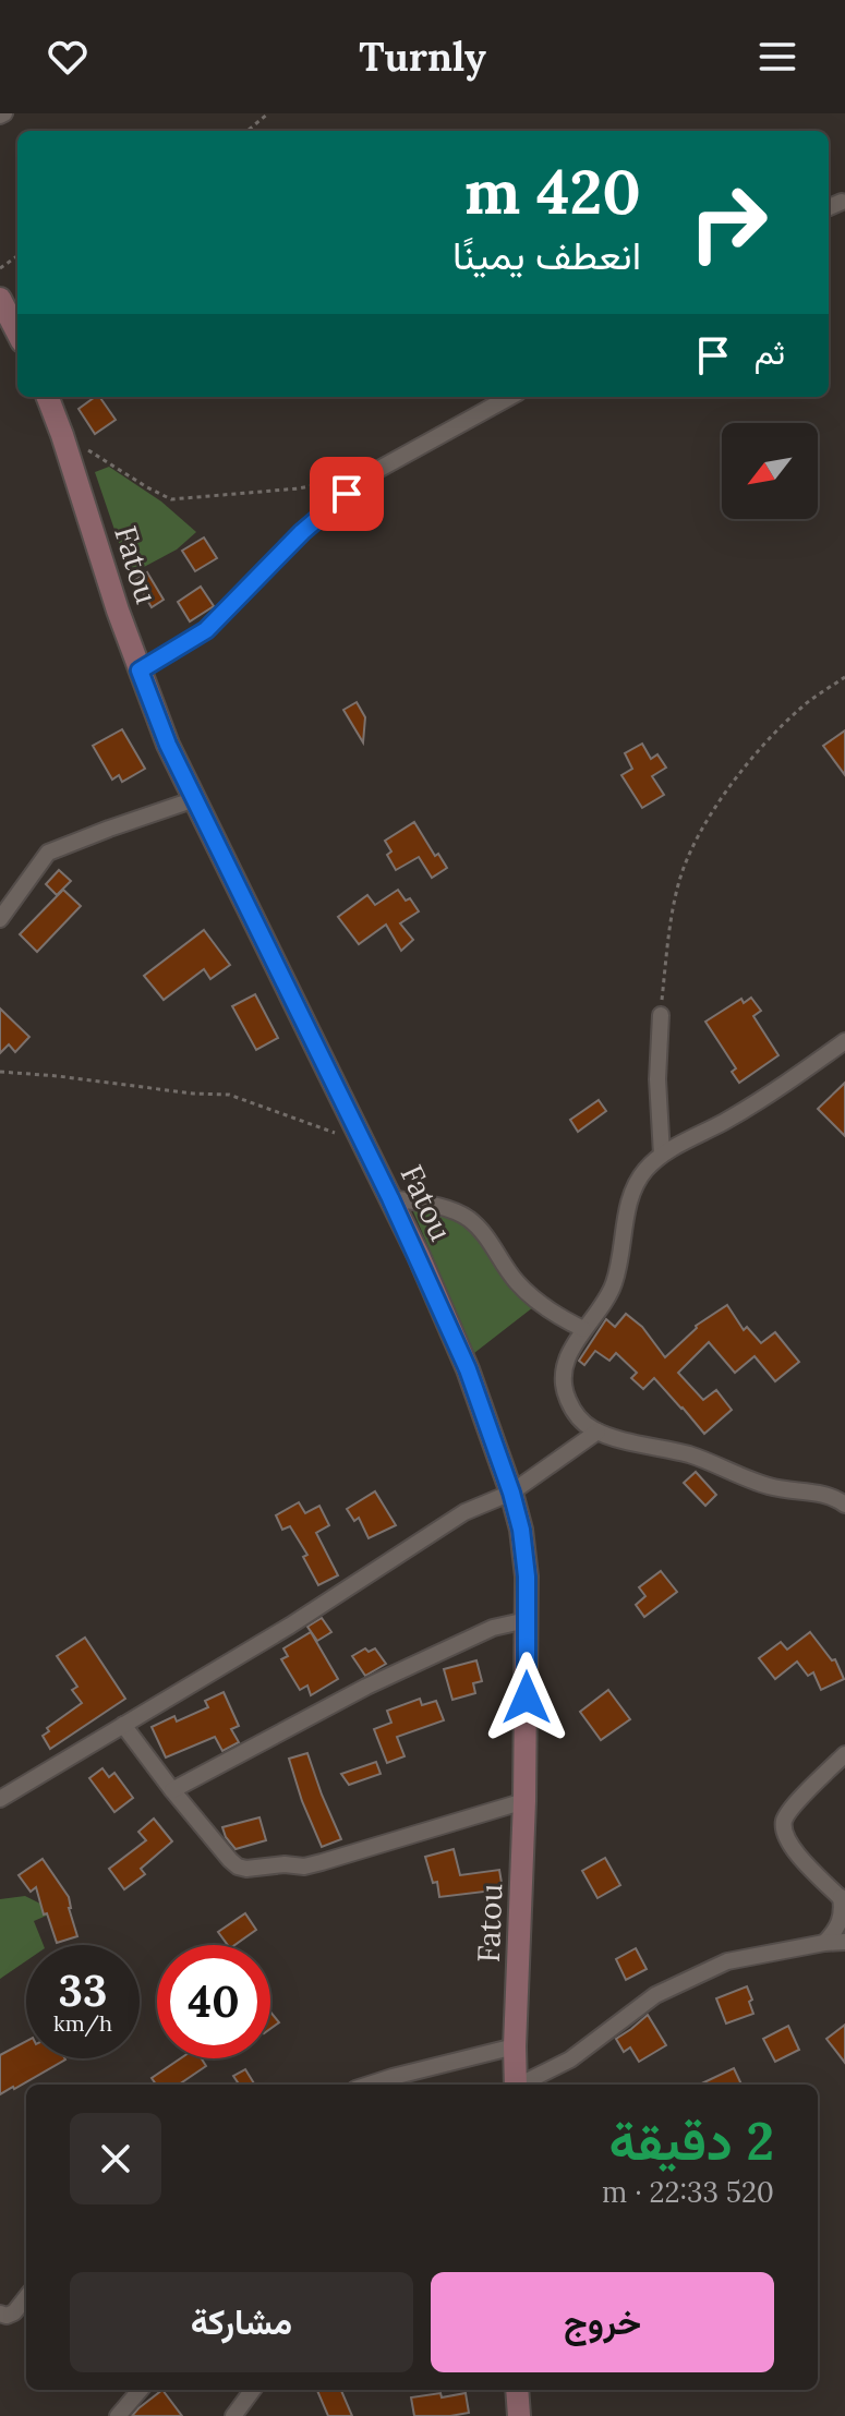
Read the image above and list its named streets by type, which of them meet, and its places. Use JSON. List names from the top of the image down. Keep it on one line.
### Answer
{"streets":{"street":["Fatou"]},"north":"bottom left","page":{"header":"Turnly","turn":["420 m","انعطف يمينًا"],"then":"ثم","speed":"33 km/h","limit":"40","heading":["2 دقيقة","520 m · 22:33"],"buttons":["خروج","مشاركة"]}}
